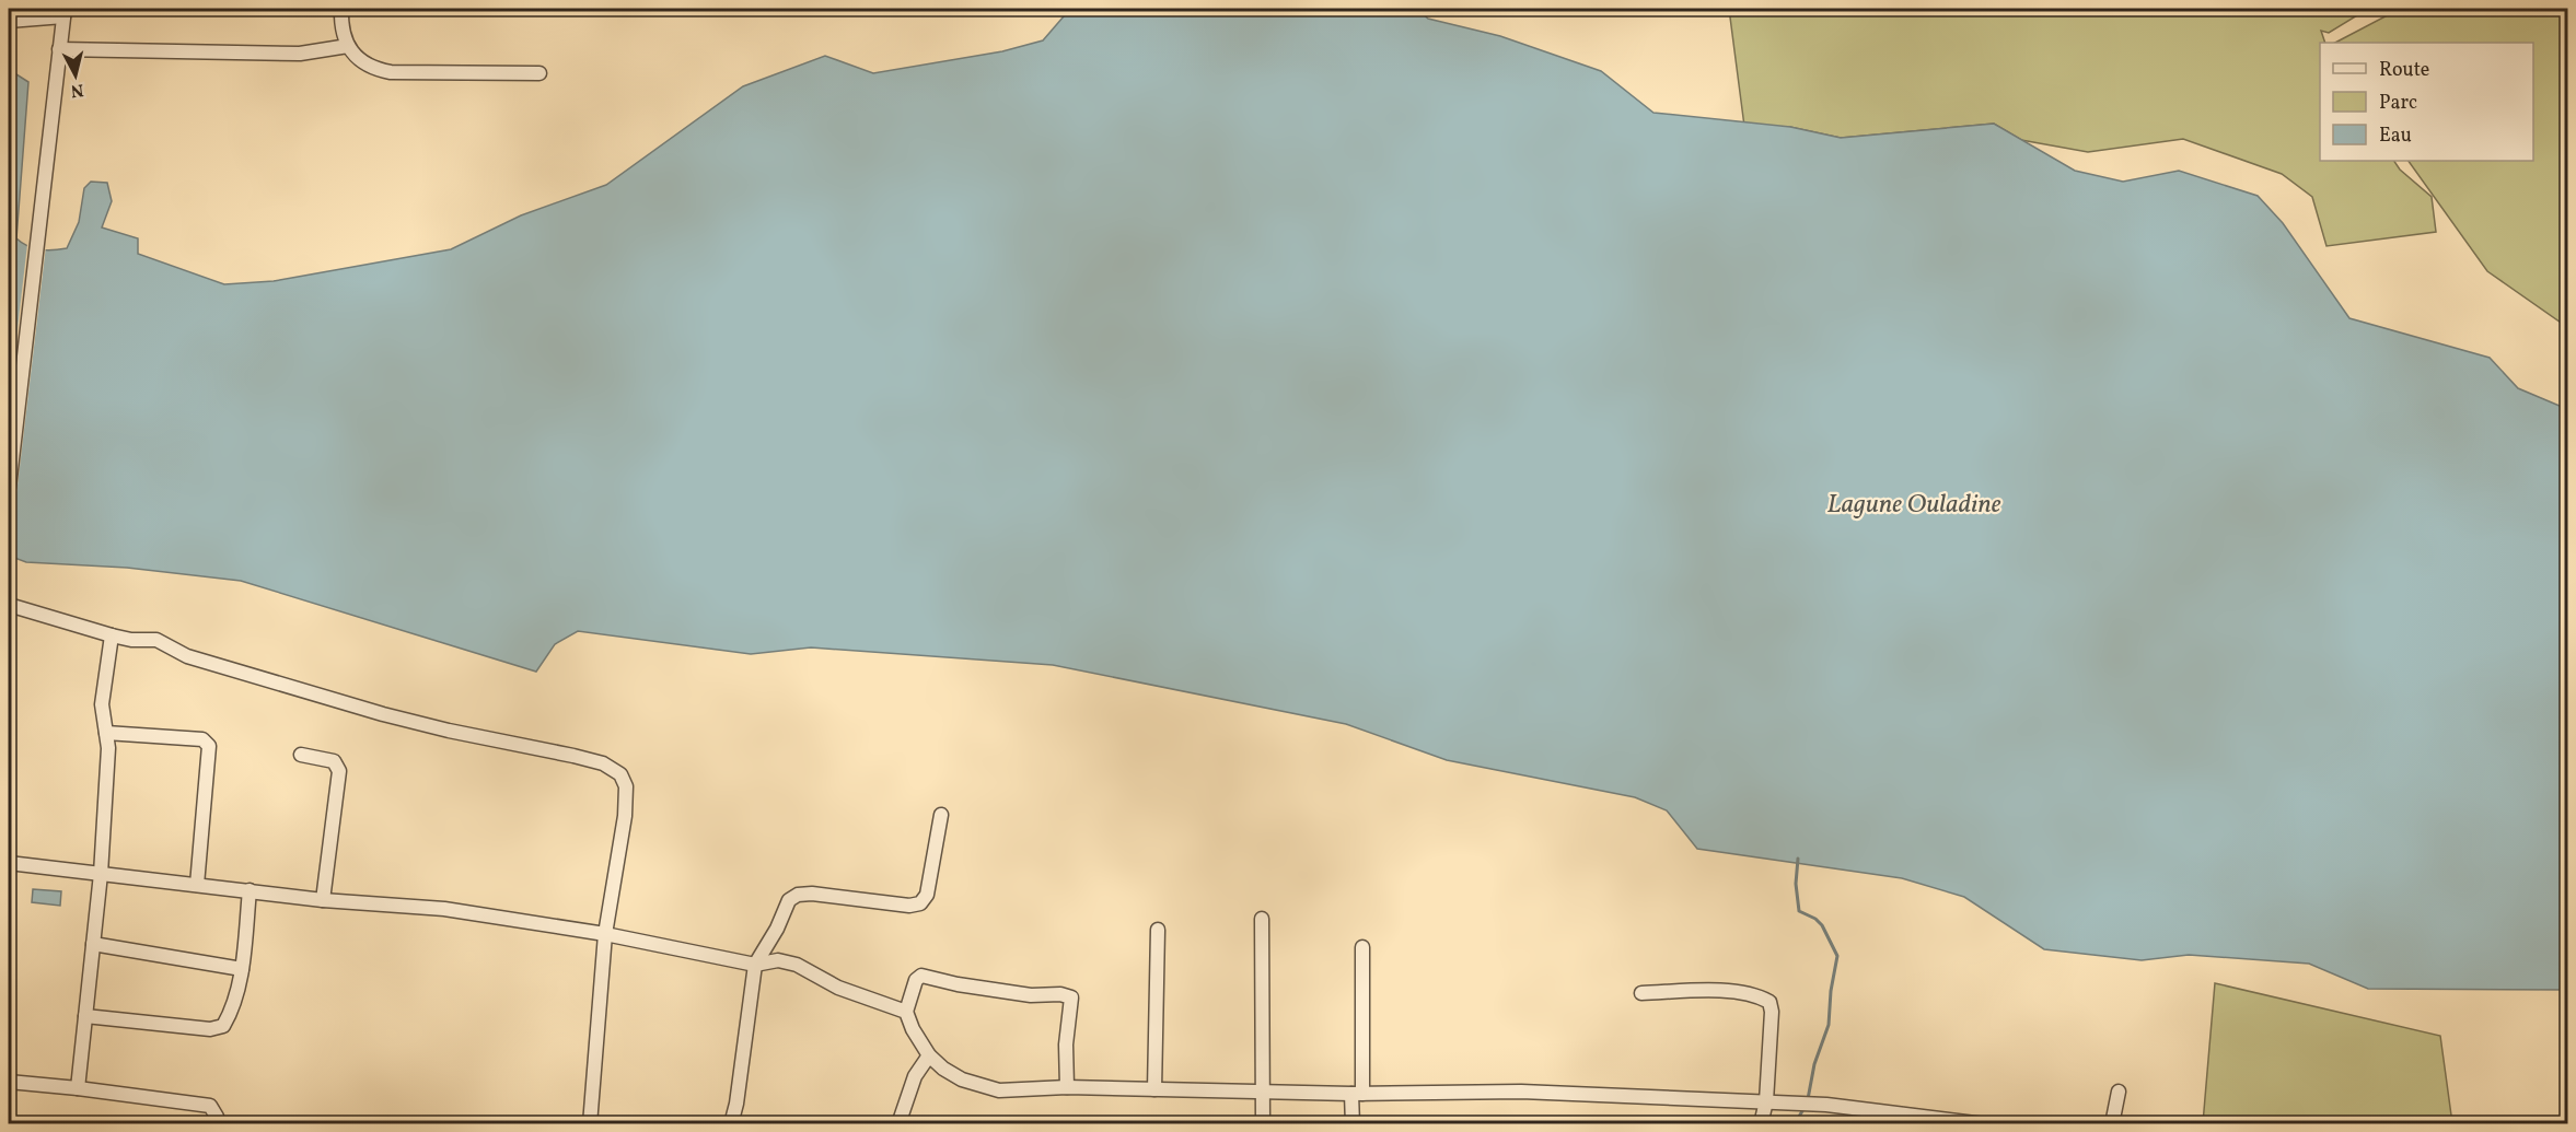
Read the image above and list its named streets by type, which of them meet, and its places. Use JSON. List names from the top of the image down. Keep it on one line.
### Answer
{"water":["Lagune Ouladine"],"legend":["Route","Parc","Eau"],"north":"bottom"}
